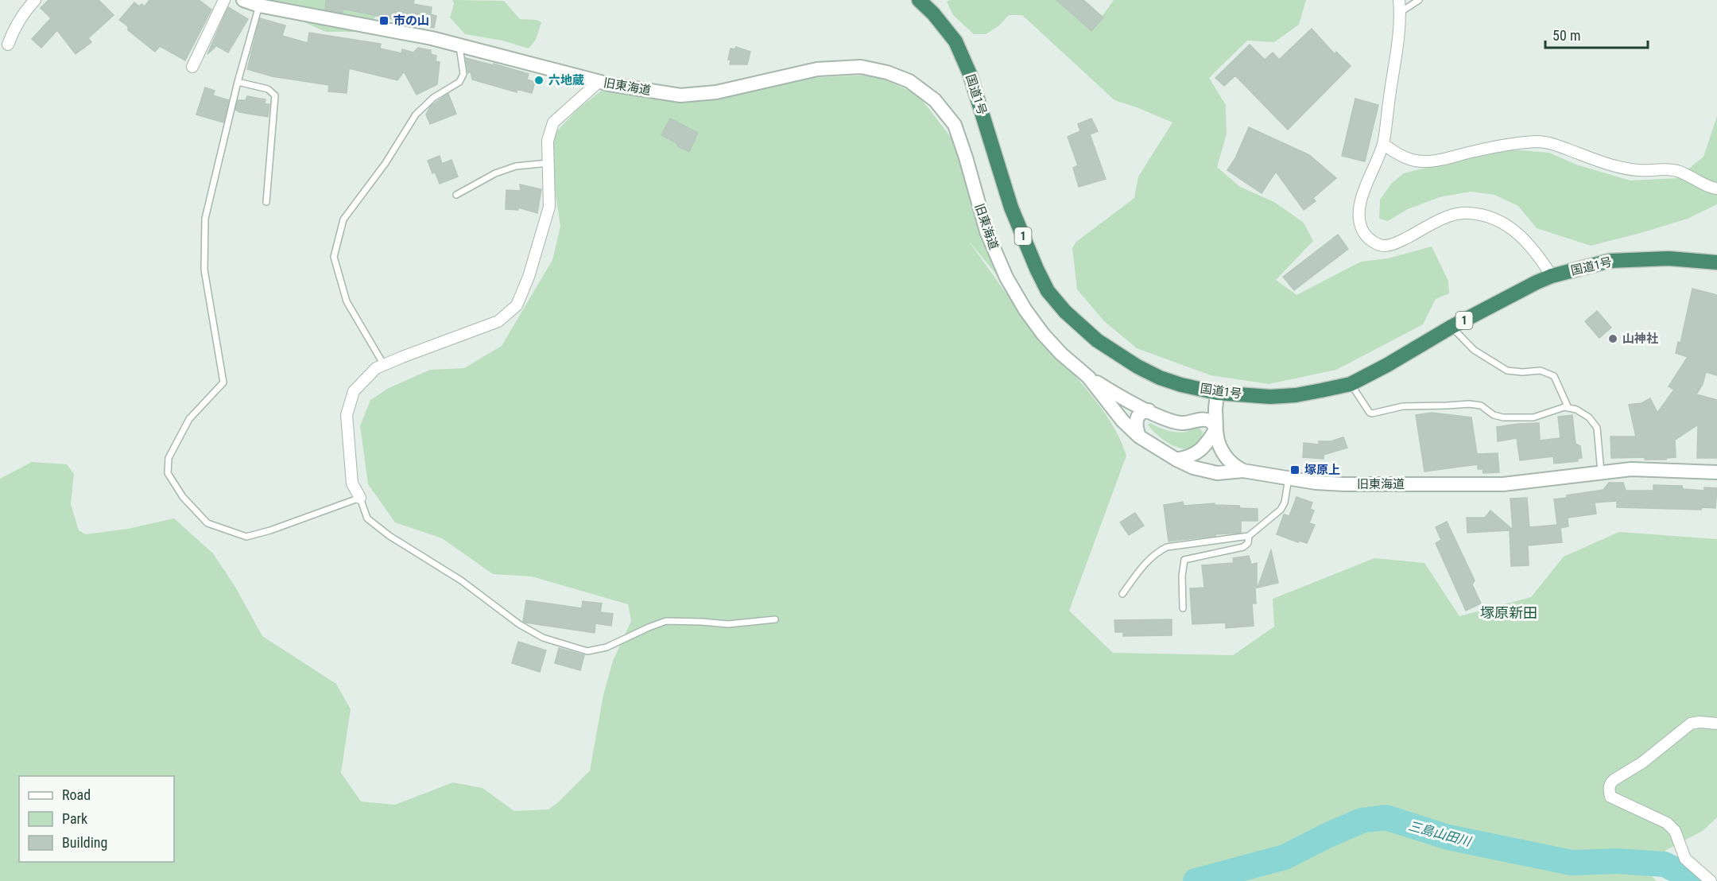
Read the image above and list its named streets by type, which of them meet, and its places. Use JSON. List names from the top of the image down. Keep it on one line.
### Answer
{"streets":{"highway":["国道1号","1"],"street":["旧東海道"]},"districts":["塚原新田"],"water":["三島山田川"],"places":{"transit":["市の山","塚原上"],"other":["六地蔵","山神社"]},"legend":["Road","Park","Building"],"scale_bar":"50 m"}
